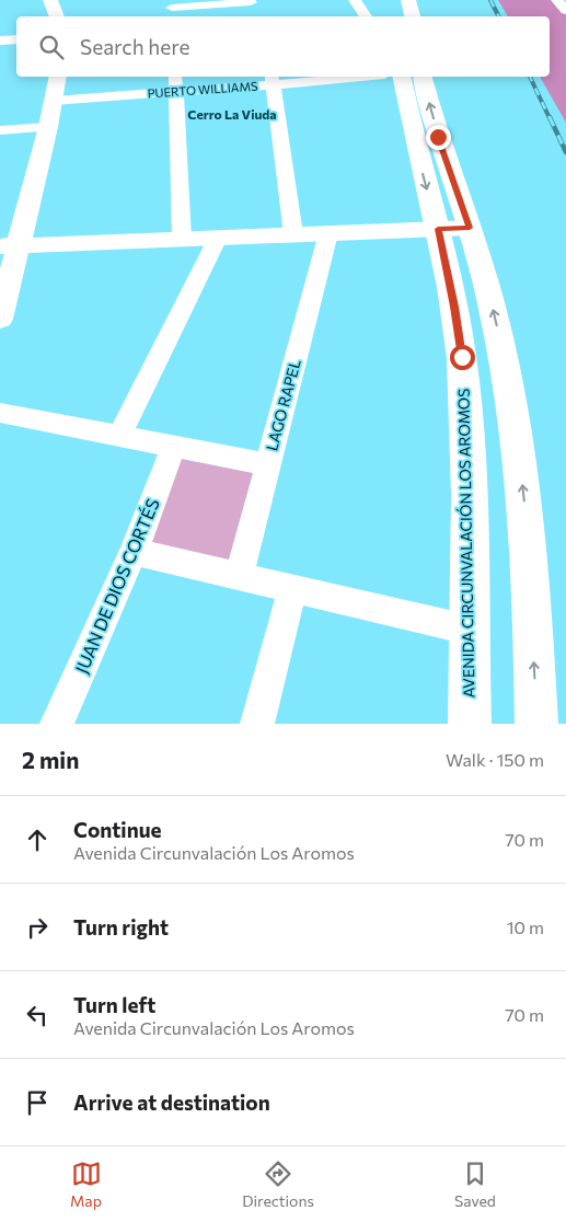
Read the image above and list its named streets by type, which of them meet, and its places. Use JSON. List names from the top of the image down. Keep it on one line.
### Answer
{"streets":{"main road":["AVENIDA CIRCUNVALACIÓN LOS AROMOS"],"street":["PUERTO WILLIAMS","LAGO RAPEL","JUAN DE DIOS CORTÉS"]},"districts":["Cerro La Viuda"],"page":{"search":"Search here","heading":["2 min","Walk · 150 m"],"list":[["Continue","Avenida Circunvalación Los Aromos","70 m"],["Turn right","10 m"],["Turn left","Avenida Circunvalación Los Aromos","70 m"],"Arrive at destination"],"nav":["Map","Directions","Saved"]}}
